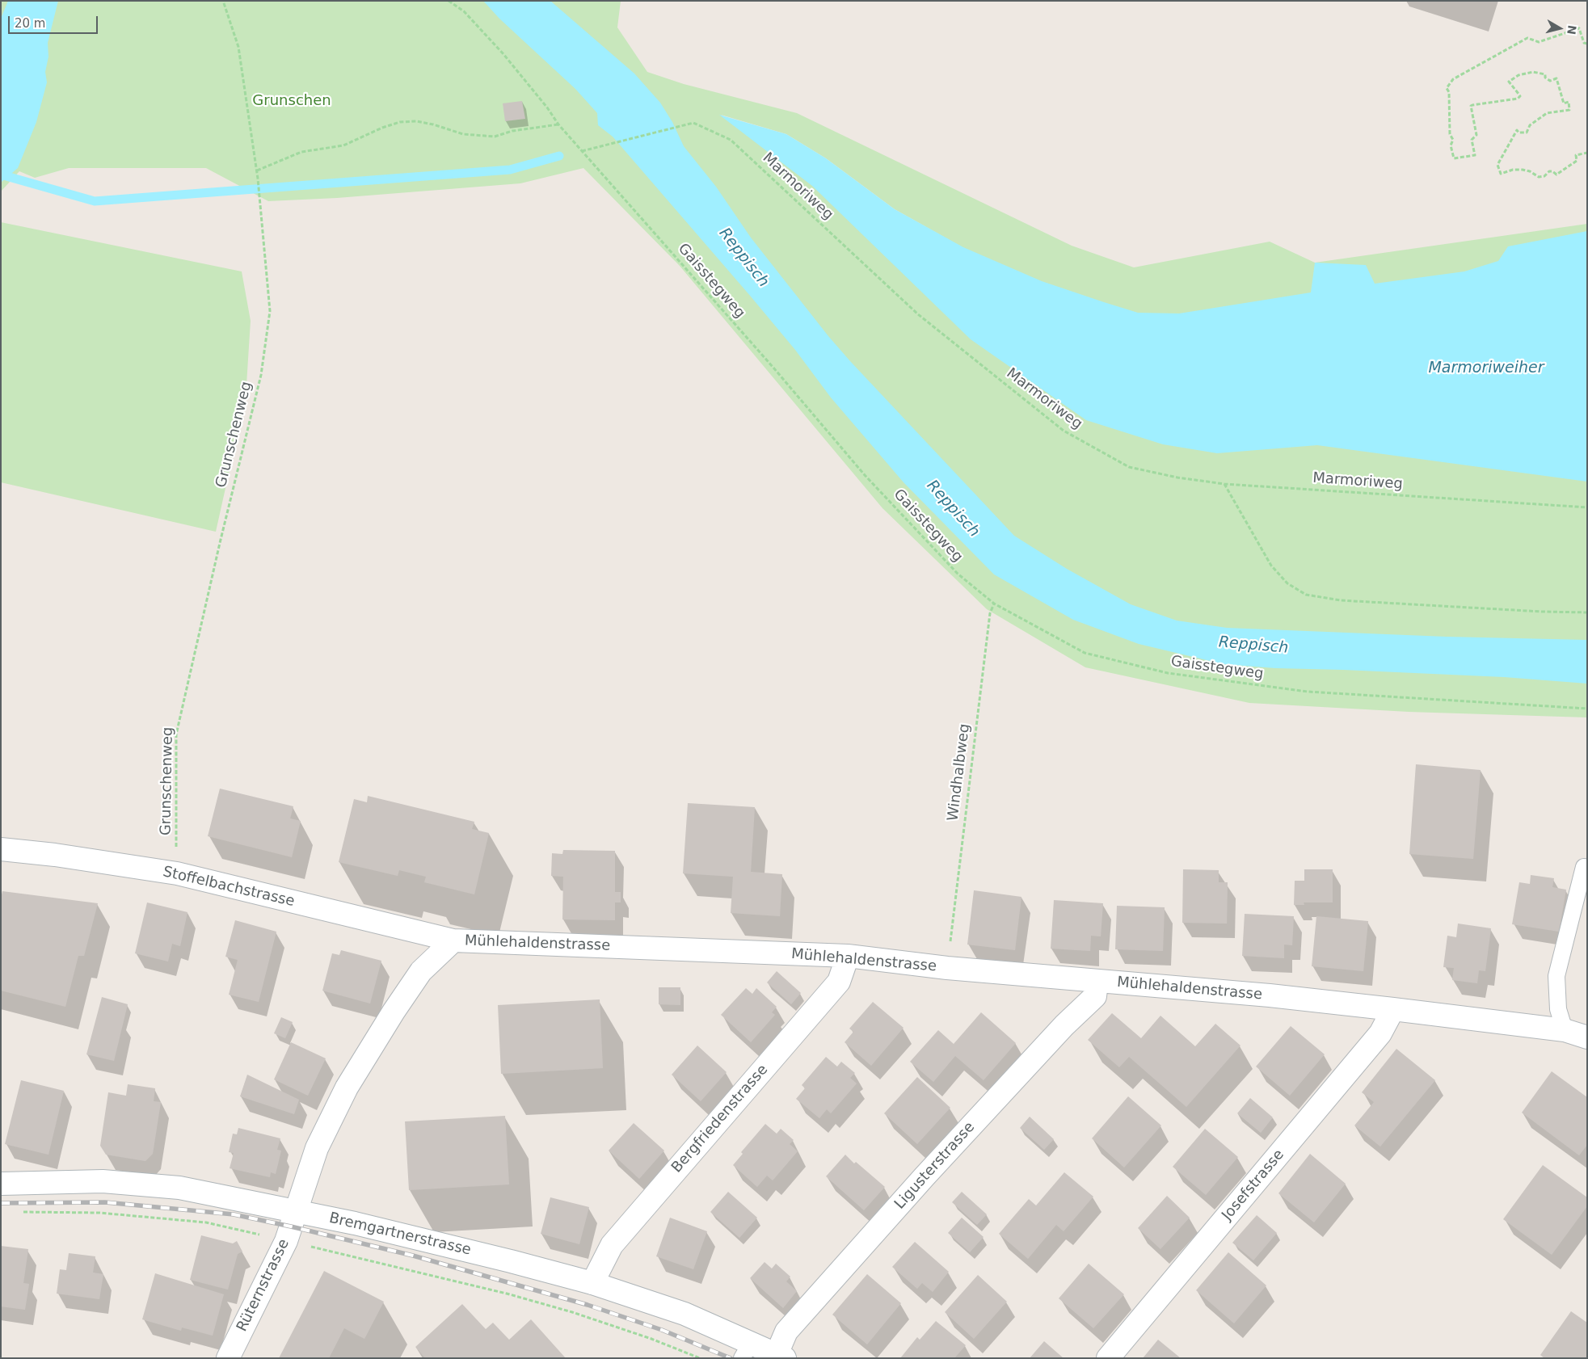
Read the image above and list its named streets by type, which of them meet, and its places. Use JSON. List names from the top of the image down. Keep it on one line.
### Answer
{"streets":{"street":["Stoffelbachstrasse","Mühlehaldenstrasse","Bergfriedenstrasse","Ligusterstrasse","Josefstrasse","Bremgartnerstrasse","Rüternstrasse"],"path":["Marmoriweg","Gaisstegweg","Grunschenweg","Windhalbweg"]},"crossings":[["Marmoriweg","Gaisstegweg"],["Gaisstegweg","Windhalbweg"],["Grunschenweg","Stoffelbachstrasse"],["Stoffelbachstrasse","Mühlehaldenstrasse"],["Mühlehaldenstrasse","Bergfriedenstrasse"],["Mühlehaldenstrasse","Ligusterstrasse"],["Mühlehaldenstrasse","Josefstrasse"],["Mühlehaldenstrasse","Bremgartnerstrasse"],["Mühlehaldenstrasse","Rüternstrasse"],["Bergfriedenstrasse","Bremgartnerstrasse"],["Ligusterstrasse","Bremgartnerstrasse"],["Bremgartnerstrasse","Rüternstrasse"]],"water":["Reppisch","Marmoriweiher"],"parks":["Grunschen"],"scale_bar":"20 m","north":"right"}
